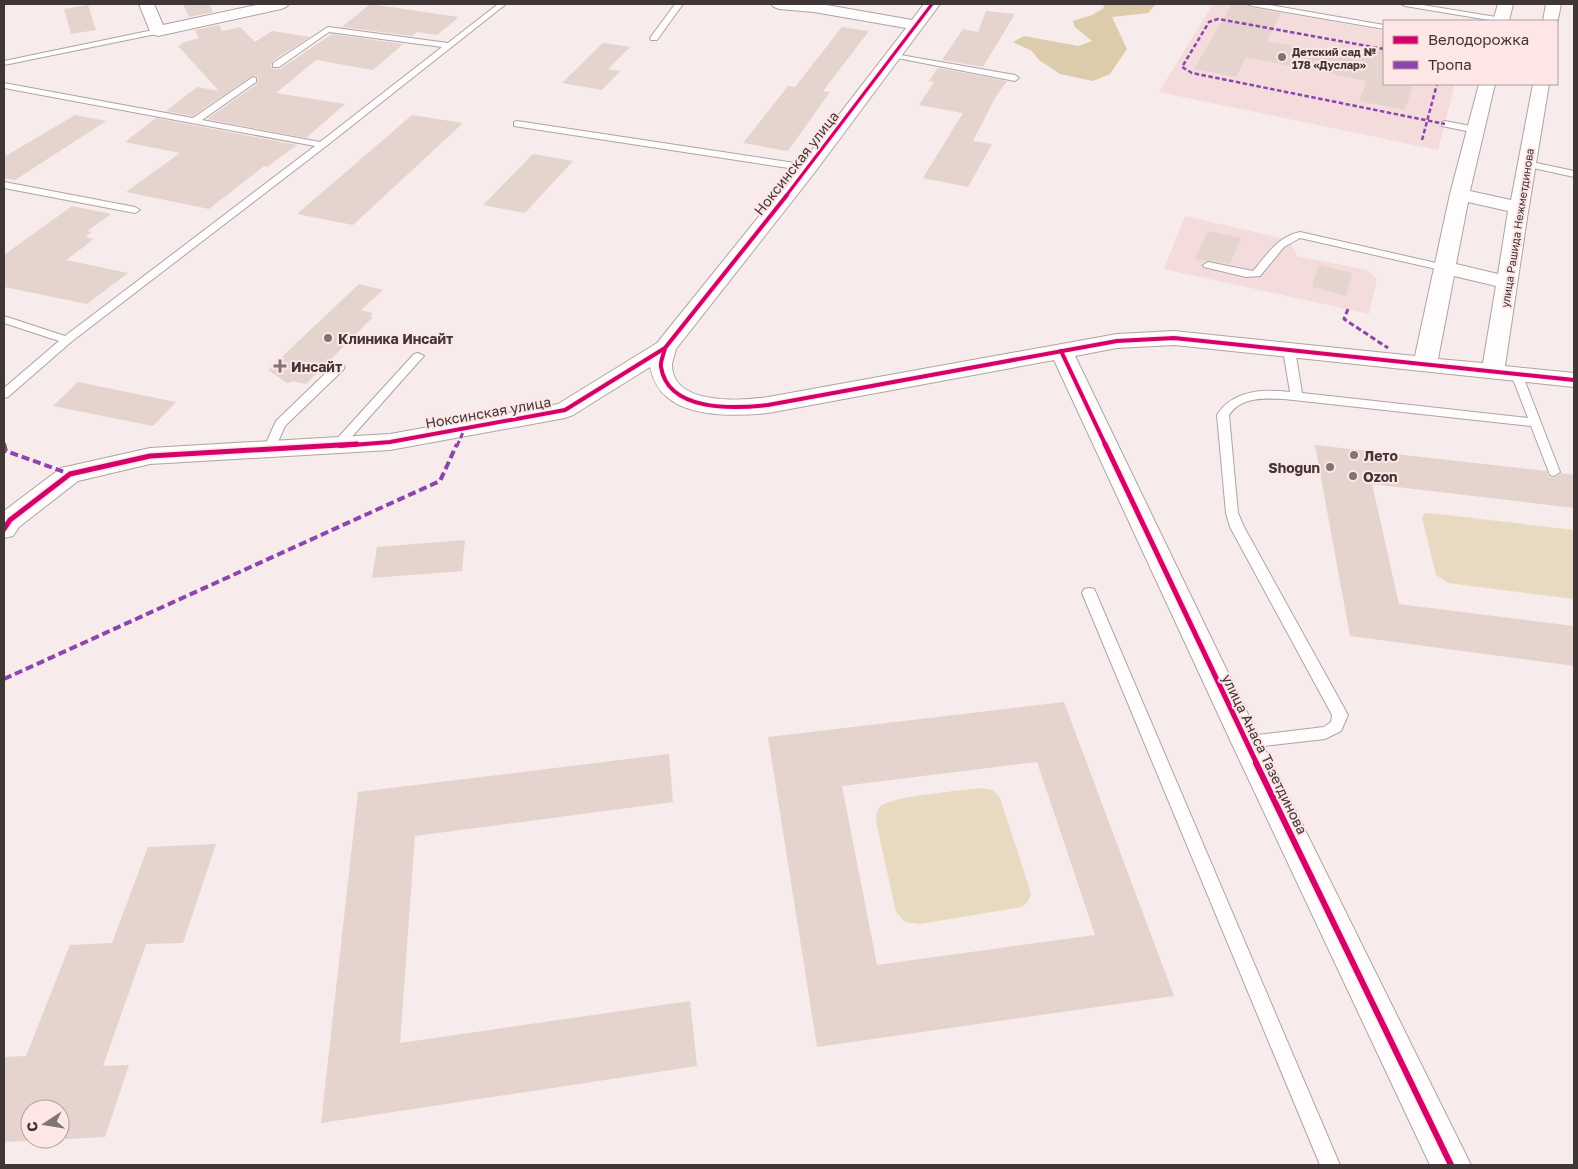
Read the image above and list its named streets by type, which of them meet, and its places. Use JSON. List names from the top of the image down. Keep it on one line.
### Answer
{"streets":{"street":["Ноксинская улица","улица Рашида Нежметдинова","улица Анаса Тазетдинова"]},"places":{"other":["Детский сад № 178 «Дуслар»","Клиника Инсайт","Лето","Shogun","Ozon"],"health":["Инсайт"]},"legend":["Велодорожка","Тропа"],"north":"left"}
